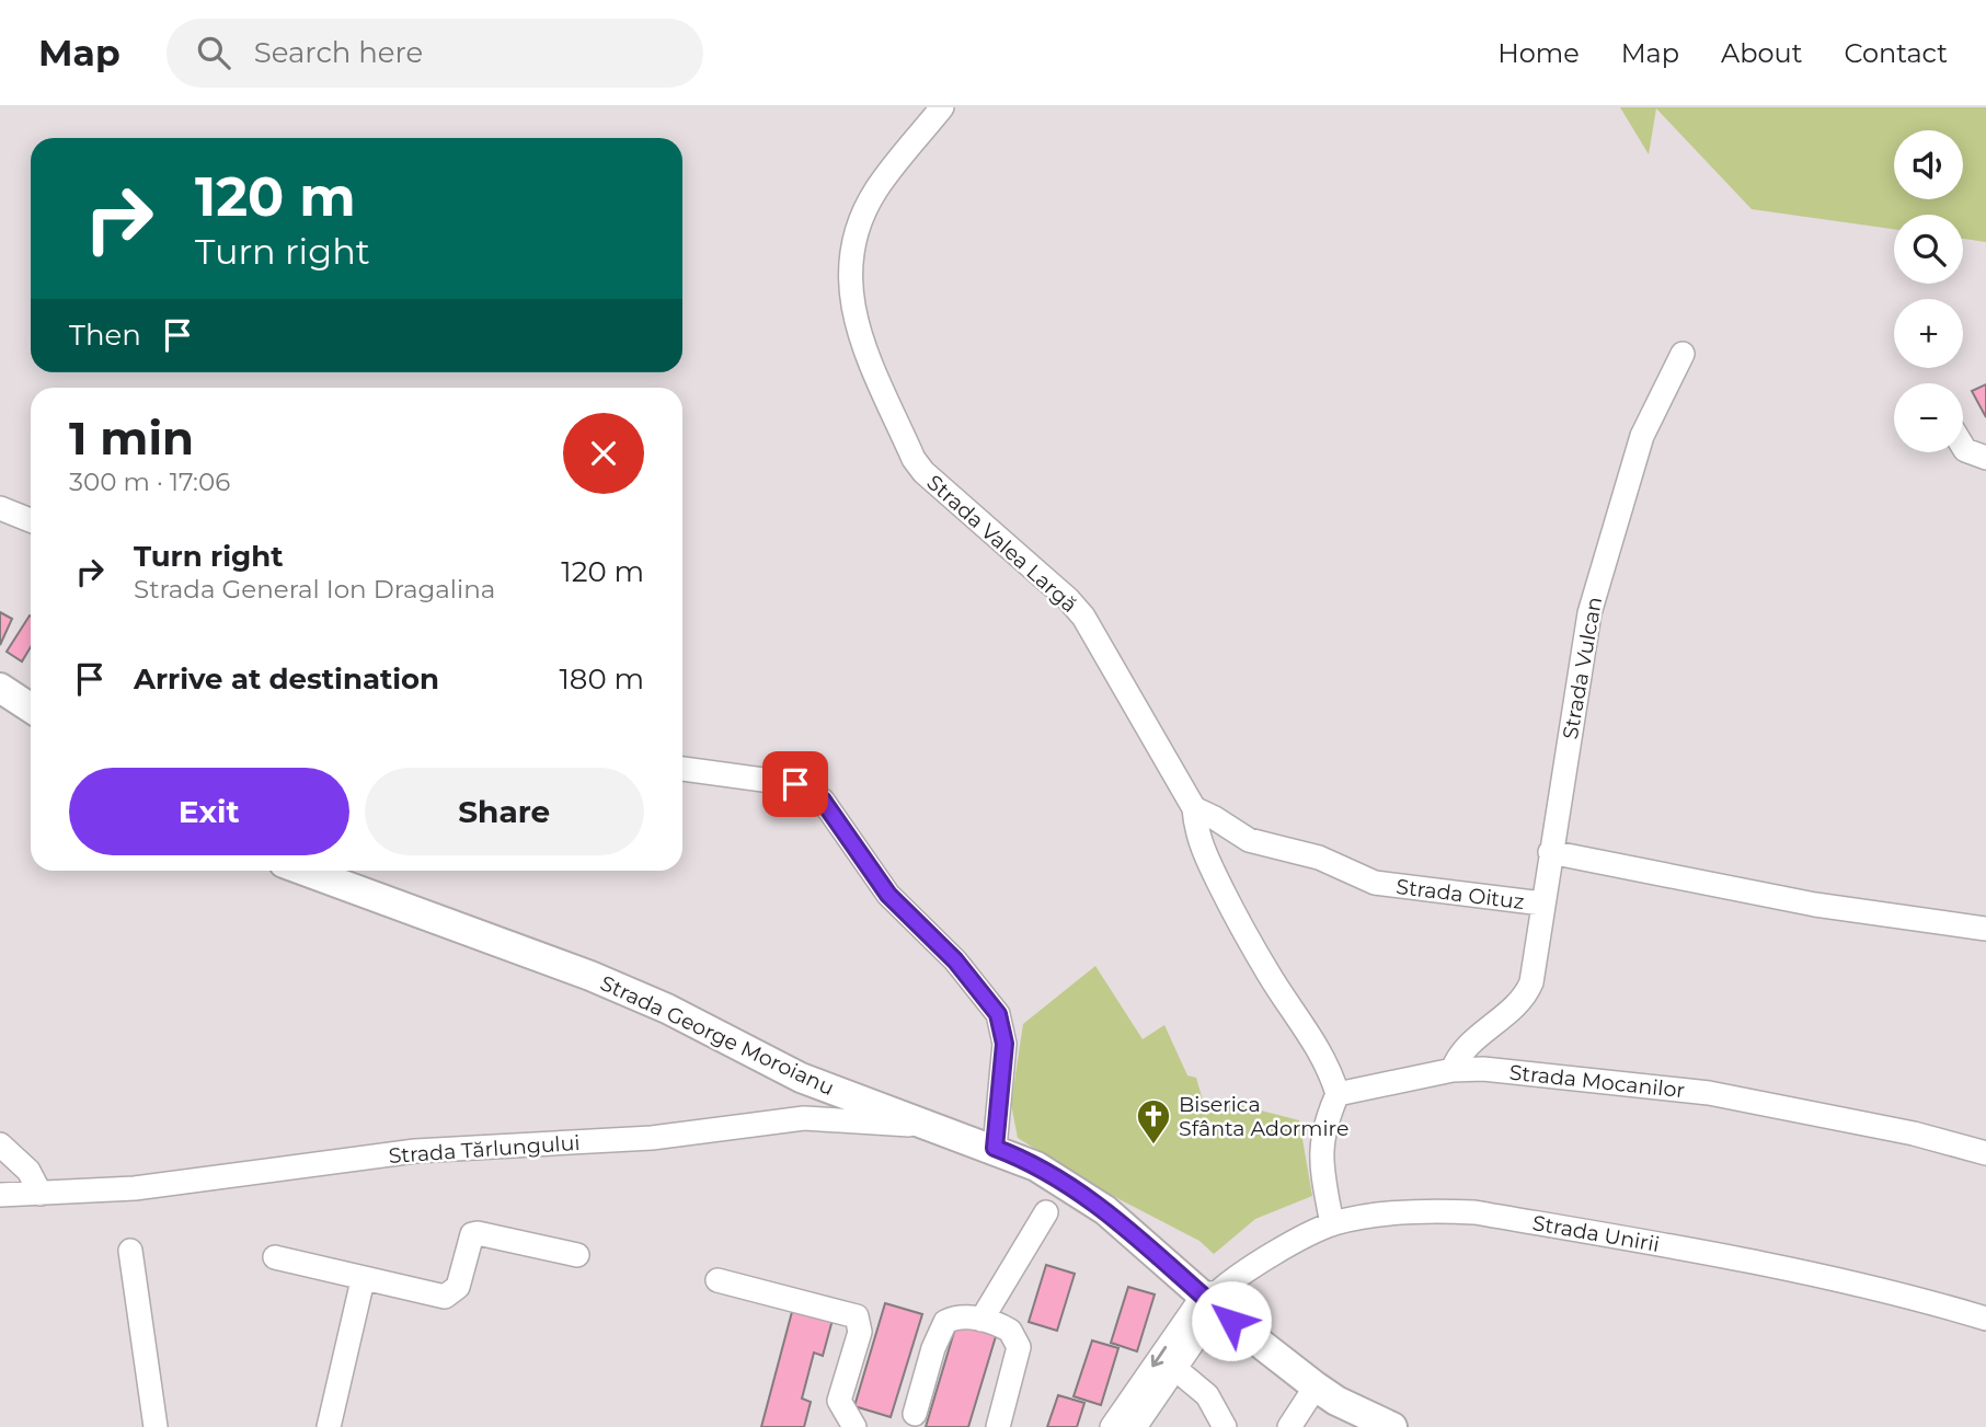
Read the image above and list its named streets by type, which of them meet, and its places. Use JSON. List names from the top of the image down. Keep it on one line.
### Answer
{"streets":{"main road":["Strada George Moroianu"],"street":["Strada Valea Largă","Strada Vulcan","Strada Oituz","Strada Mocanilor","Strada Tărlungului","Strada Unirii"]},"crossings":[["Strada Valea Largă","Strada Oituz"],["Strada Valea Largă","Strada Mocanilor"],["Strada Vulcan","Strada Oituz"],["Strada Oituz","Strada Mocanilor"],["Strada George Moroianu","Strada Tărlungului"],["Strada George Moroianu","Strada Unirii"]],"places":{"church":["Biserica Sfânta Adormire"]},"page":{"header":"Map","search":"Search here","nav":["Home","Map","About","Contact"],"map_buttons":["+","−"],"turn":["120 m","Turn right"],"then":"Then","heading":["1 min","300 m · 17:06"],"list":[{"name":"Turn right","note":"Strada General Ion Dragalina","value":"120 m"},{"name":"Arrive at destination","value":"180 m"}],"buttons":["Exit","Share"]}}
